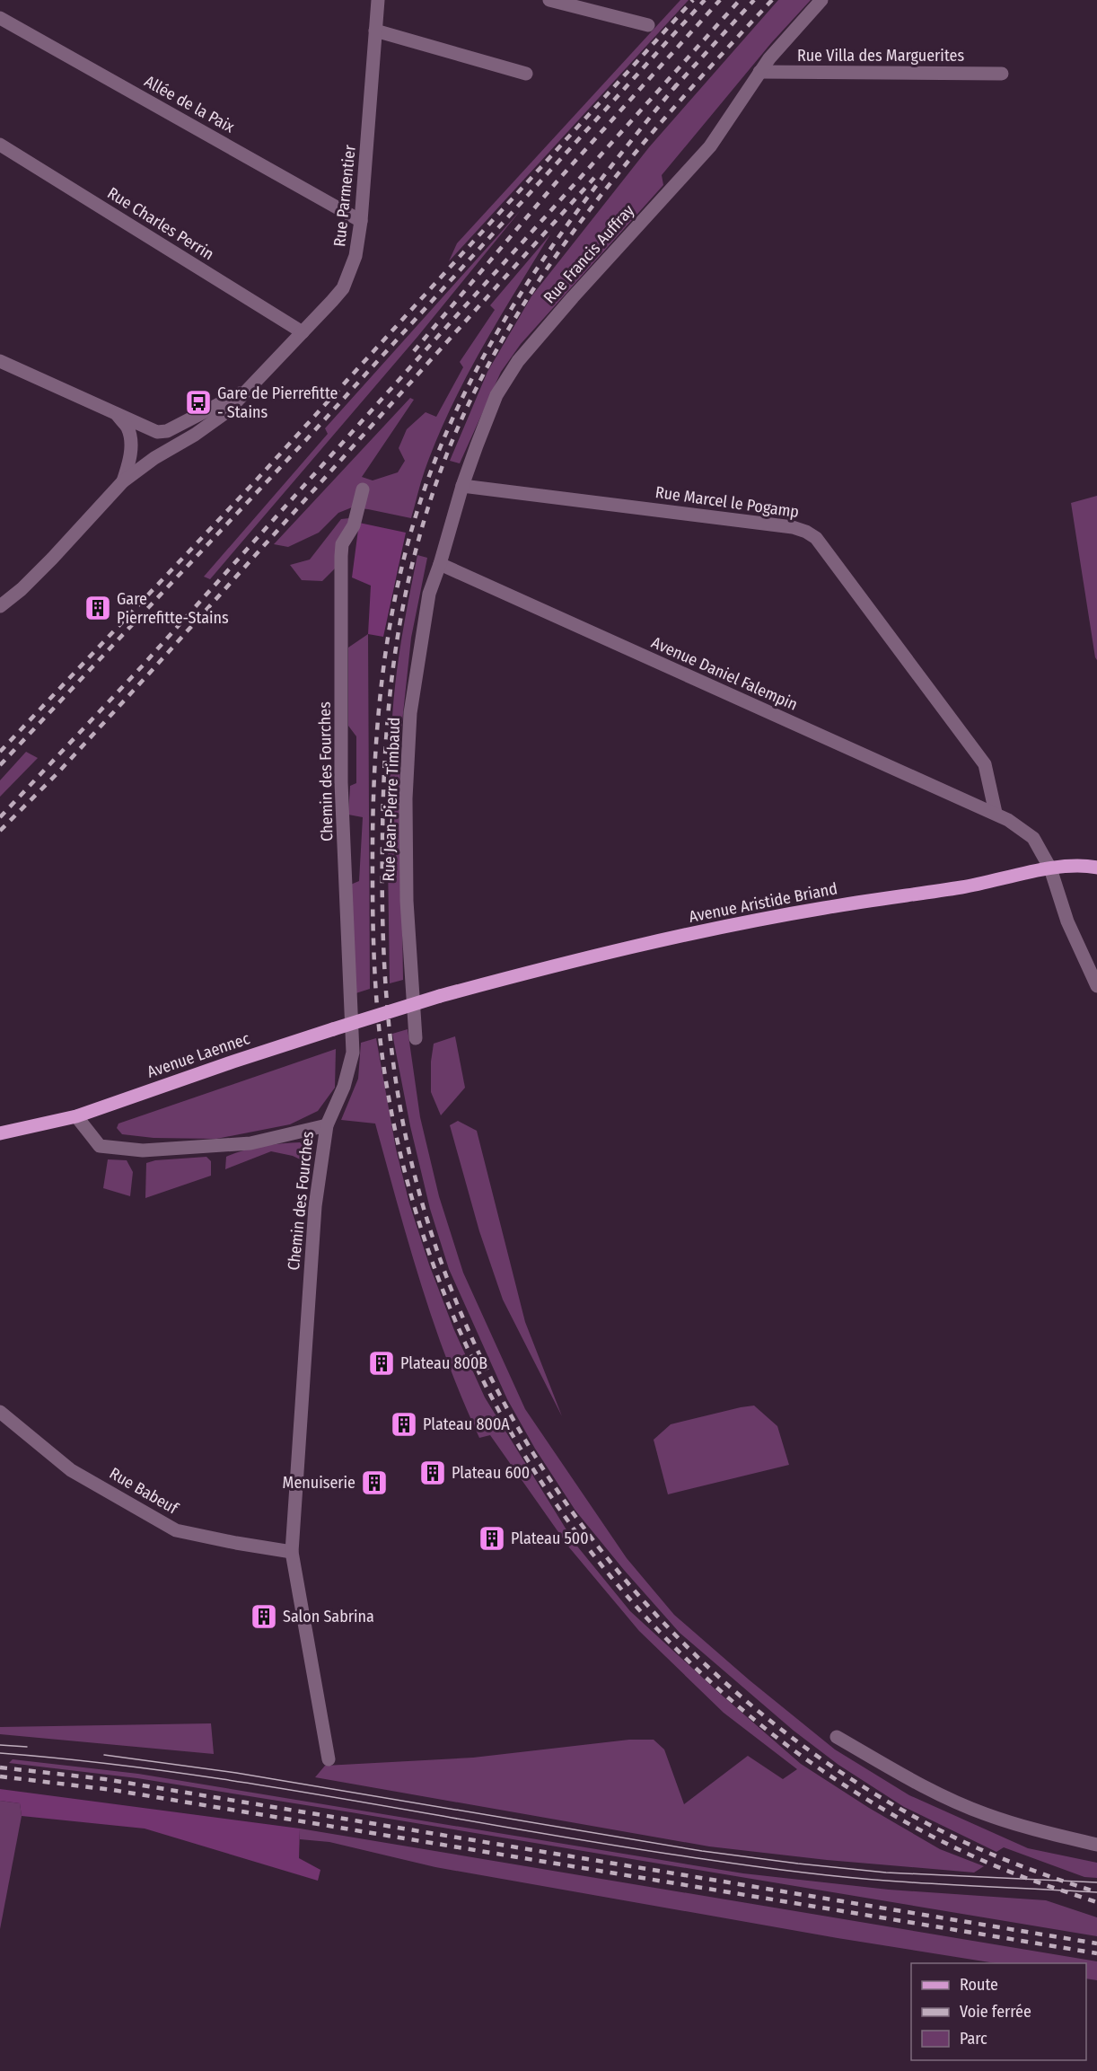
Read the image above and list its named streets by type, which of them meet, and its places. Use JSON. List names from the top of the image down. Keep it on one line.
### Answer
{"streets":{"main road":["Avenue Aristide Briand","Avenue Laennec"],"street":["Rue Villa des Marguerites","Allée de la Paix","Rue Parmentier","Rue Charles Perrin","Rue Francis Auffray","Rue Marcel le Pogamp","Avenue Daniel Falempin","Chemin des Fourches","Rue Jean-Pierre Timbaud","Rue Babeuf"]},"crossings":[["Rue Villa des Marguerites","Rue Francis Auffray"],["Allée de la Paix","Rue Parmentier"],["Rue Parmentier","Rue Charles Perrin"],["Rue Francis Auffray","Rue Marcel le Pogamp"],["Rue Francis Auffray","Avenue Daniel Falempin"],["Rue Francis Auffray","Rue Jean-Pierre Timbaud"],["Rue Marcel le Pogamp","Avenue Daniel Falempin"],["Avenue Daniel Falempin","Rue Jean-Pierre Timbaud"],["Avenue Daniel Falempin","Avenue Aristide Briand"],["Chemin des Fourches","Rue Babeuf"],["Avenue Aristide Briand","Avenue Laennec"]],"places":{"bus stop":["Gare de Pierrefitte - Stains"],"building":["Gare Pierrefitte-Stains","Plateau 800B","Plateau 800A","Plateau 600","Menuiserie","Plateau 500","Salon Sabrina"]},"legend":["Route","Voie ferrée","Parc"]}
